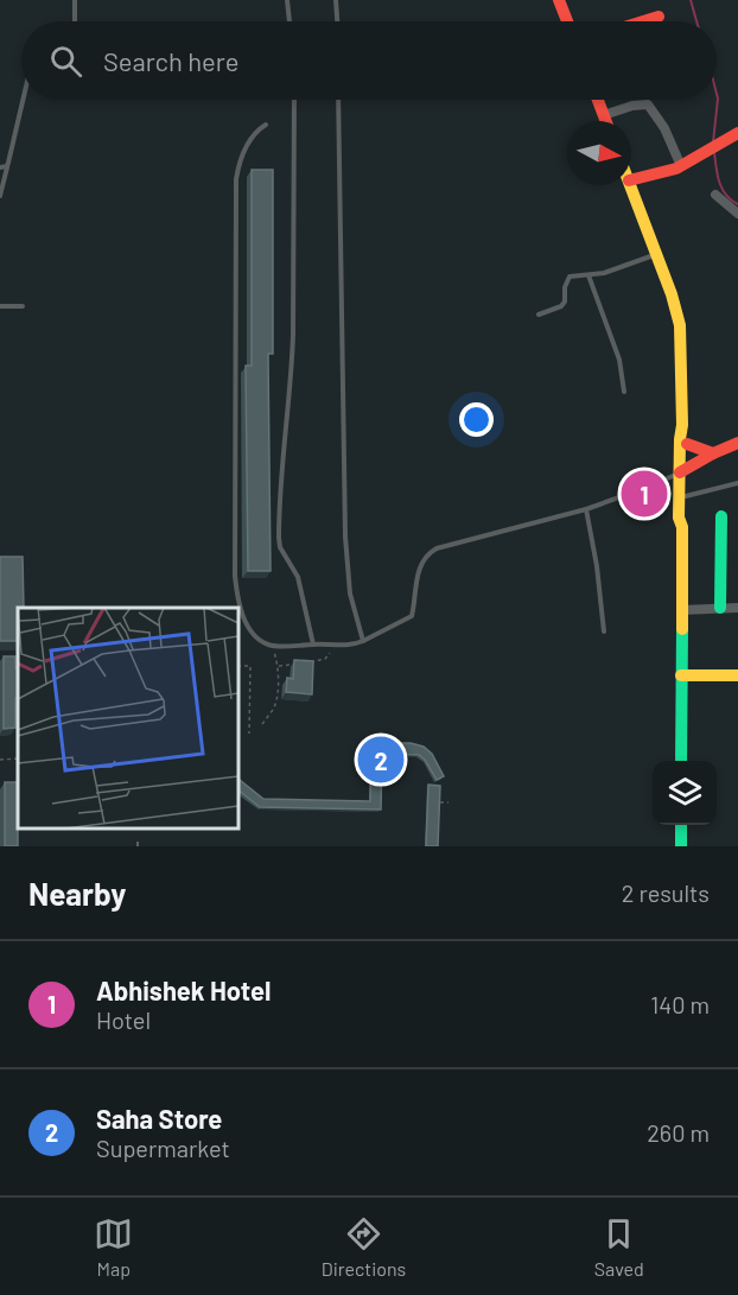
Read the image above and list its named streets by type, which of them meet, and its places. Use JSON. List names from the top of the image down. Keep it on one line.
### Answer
{"north":"right","page":{"search":"Search here","pins":["1","2"],"heading":["Nearby","2 results"],"list":[{"mark":"1","name":"Abhishek Hotel","note":"Hotel","value":"140 m"},{"mark":"2","name":"Saha Store","note":"Supermarket","value":"260 m"}],"nav":["Map","Directions","Saved"]}}
